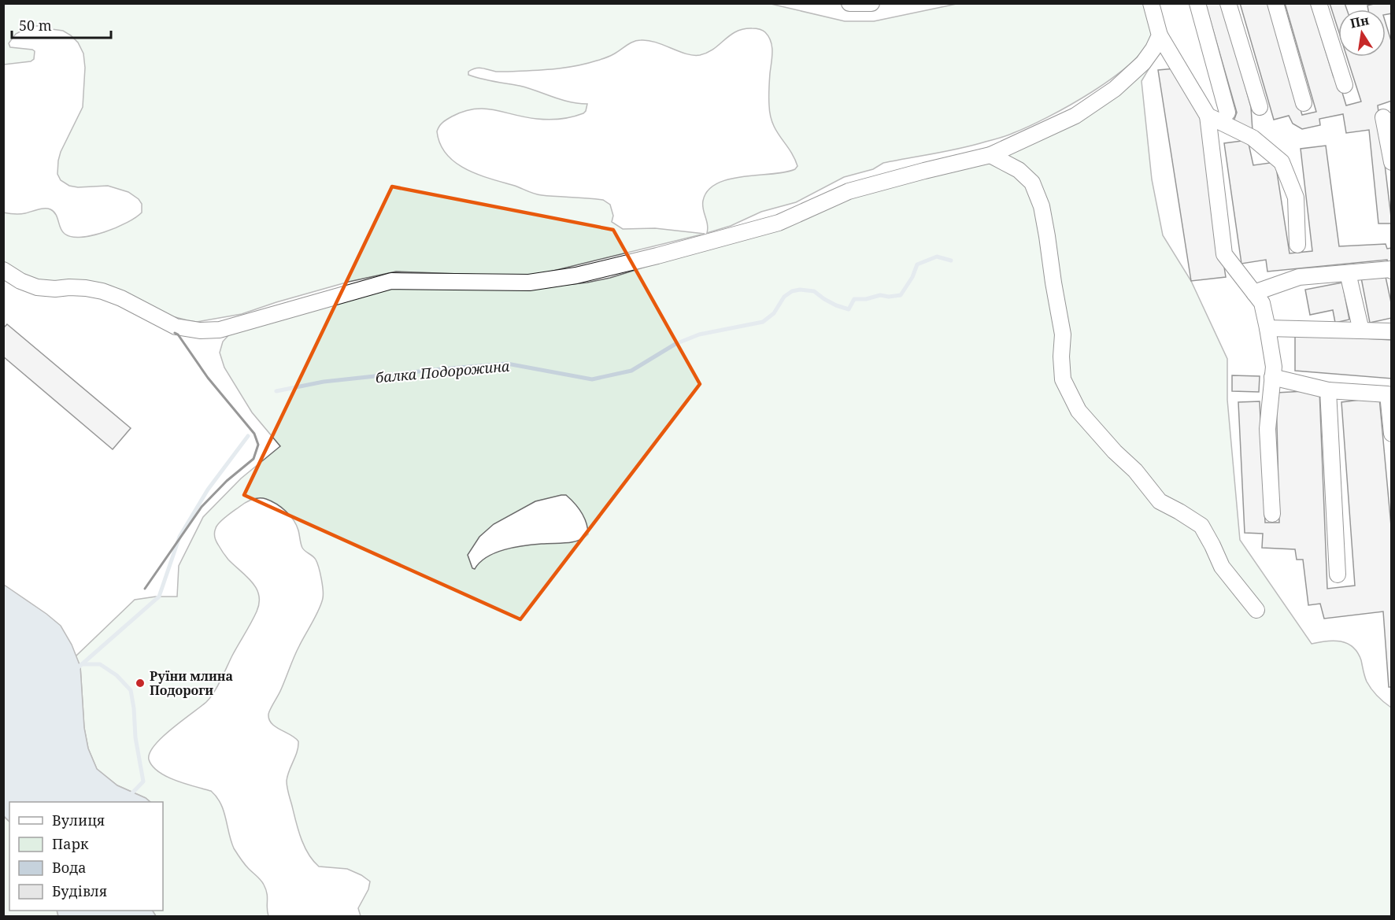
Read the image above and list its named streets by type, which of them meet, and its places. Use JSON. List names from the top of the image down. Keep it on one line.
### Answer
{"water":["балка Подорожина"],"places":["Руїни млина Подороги"],"legend":["Вулиця","Парк","Вода","Будівля"],"scale_bar":"50 m","north":"top"}
